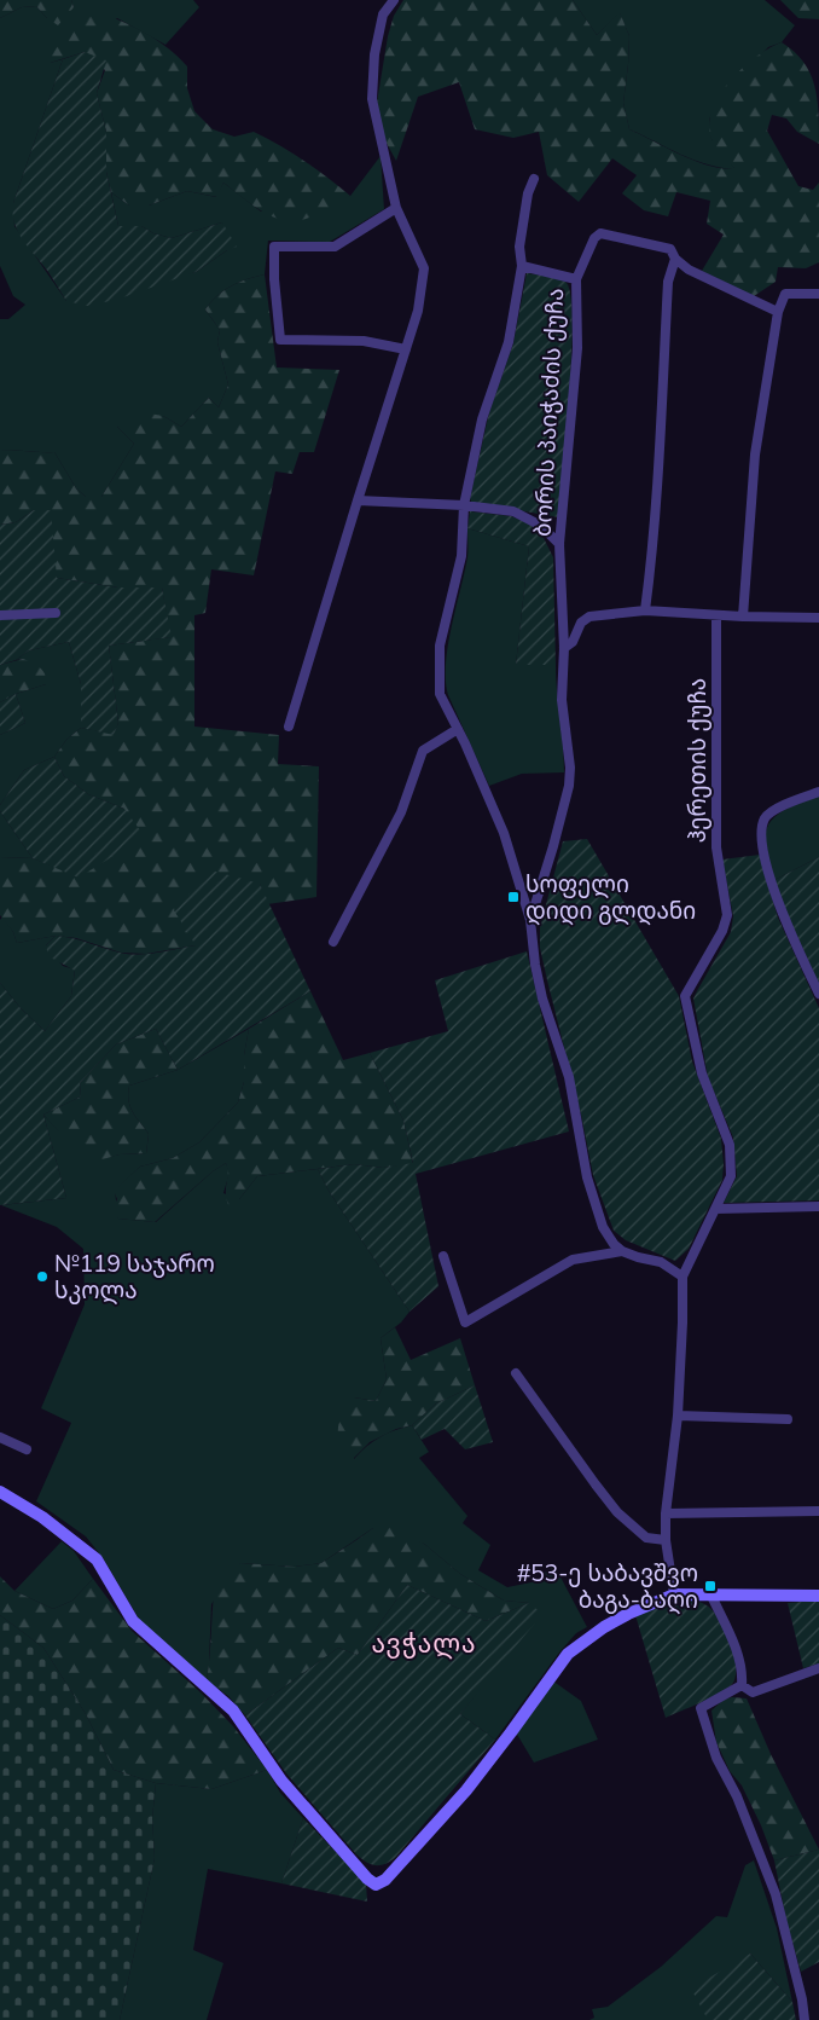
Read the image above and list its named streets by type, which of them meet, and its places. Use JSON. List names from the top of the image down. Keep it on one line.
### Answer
{"streets":{"street":["ბორის პაიჭაძის ქუჩა","ჰერეთის ქუჩა"]},"districts":["ავჭალა"],"places":{"transit":["სოფელი დიდი გლდანი","#53-ე საბავშვო ბაგა-ბაღი"],"other":["№119 საჯარო სკოლა"]}}
